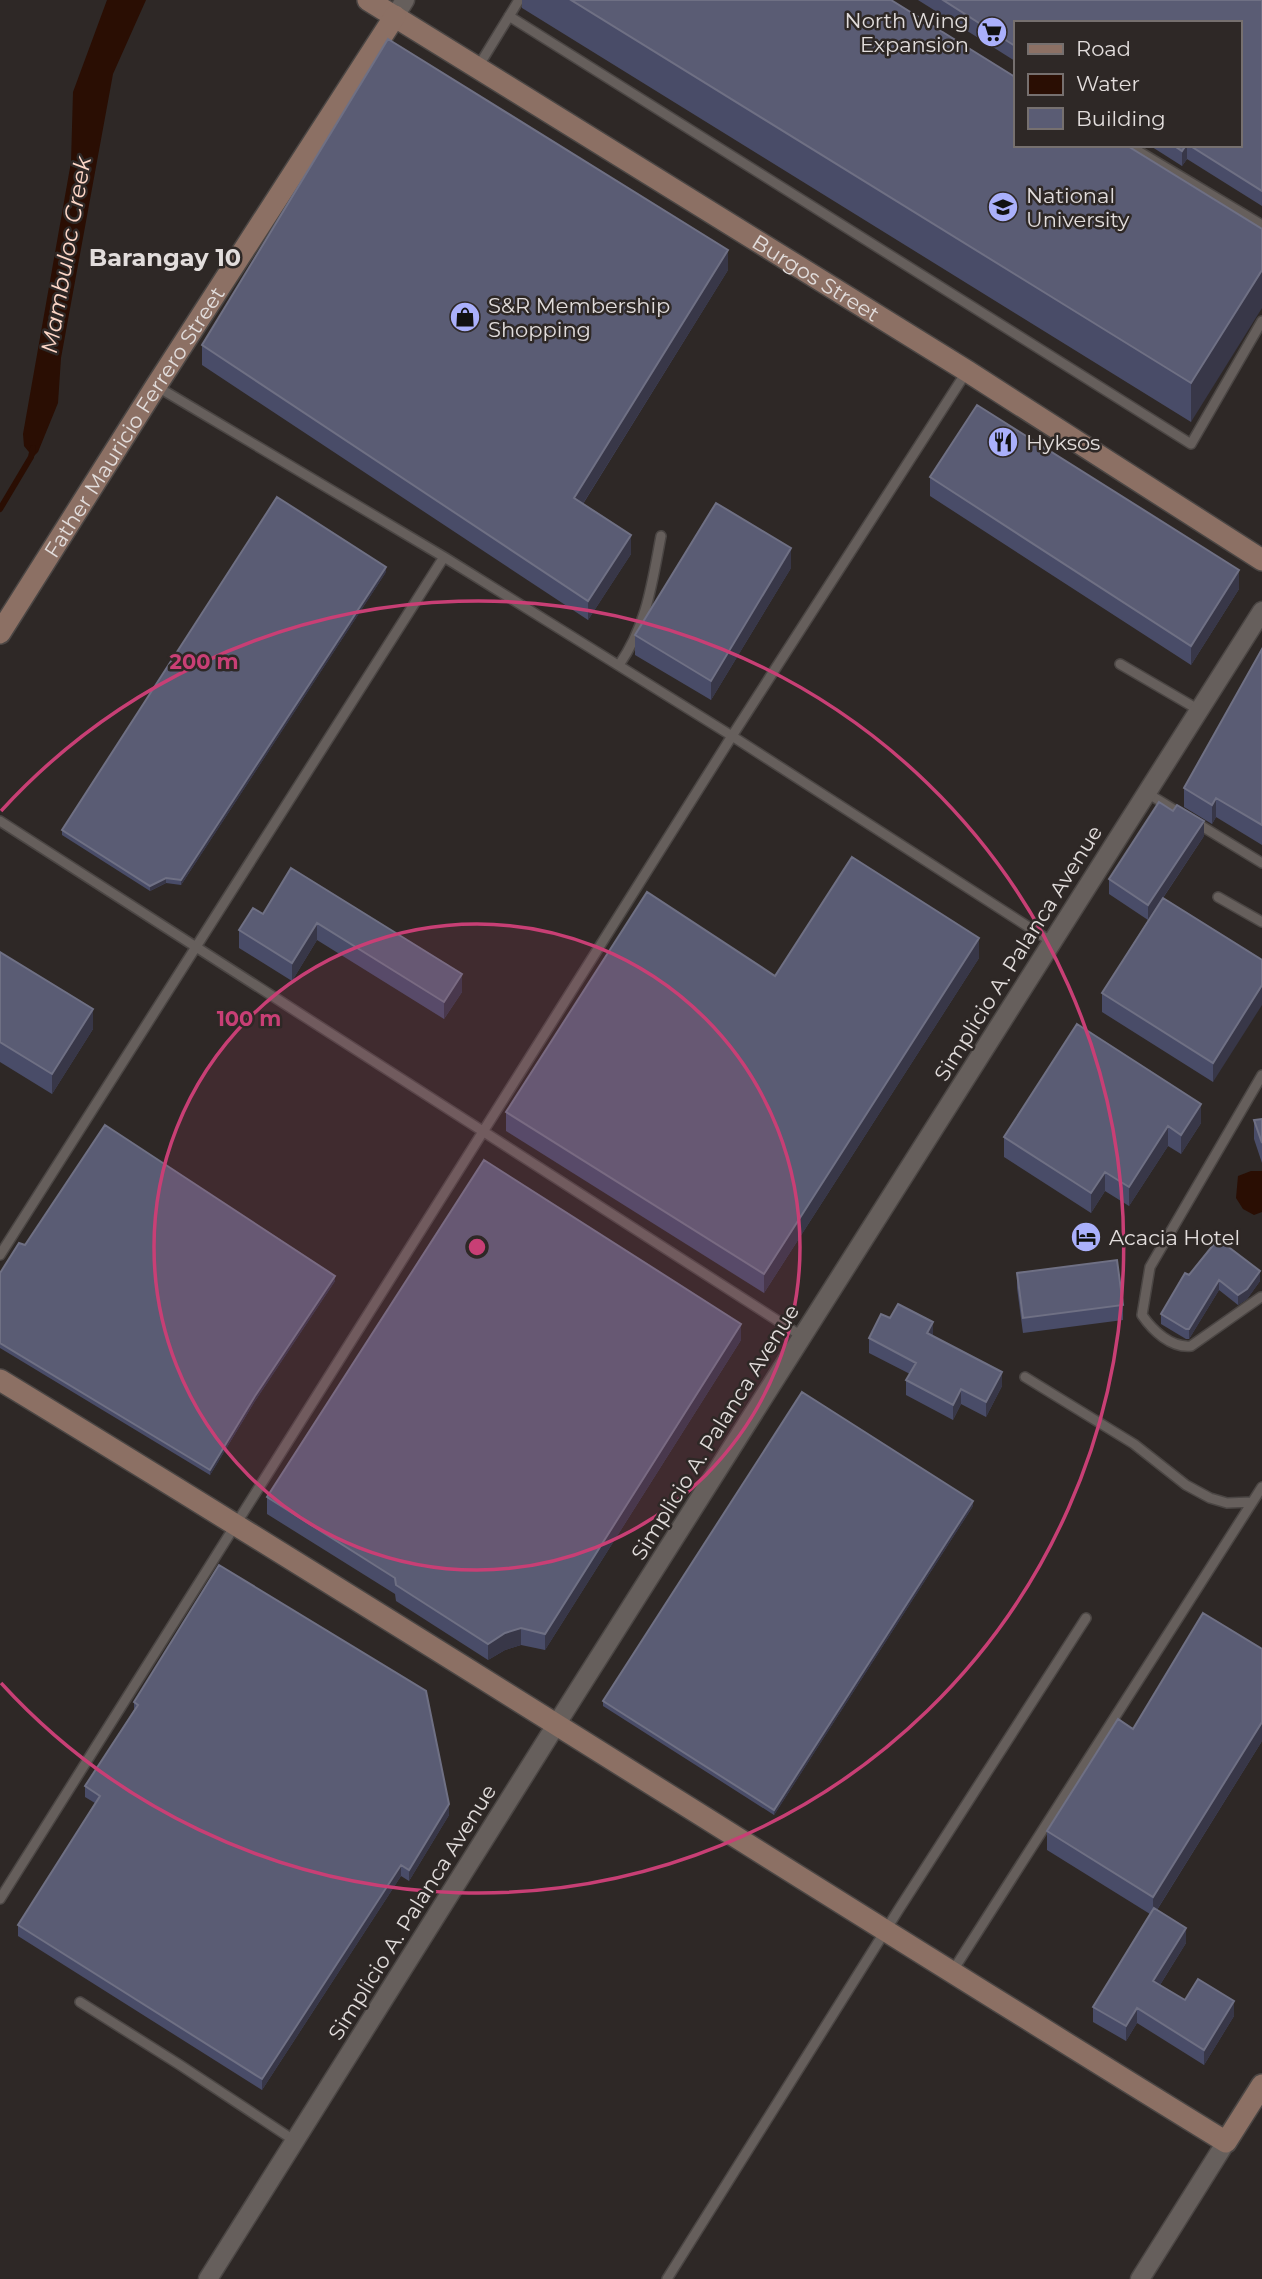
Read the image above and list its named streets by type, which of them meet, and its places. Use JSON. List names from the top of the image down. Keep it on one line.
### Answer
{"streets":{"street":["Burgos Street","Father Mauricio Ferrero Street","Simplicio A. Palanca Avenue"]},"crossings":[["Burgos Street","Father Mauricio Ferrero Street"]],"districts":["Barangay 10"],"water":["Mambuloc Creek"],"places":{"supermarket":["North Wing Expansion"],"school or university":["National University"],"shop":["S&R Membership Shopping"],"restaurant":["Hyksos"],"hotel":["Acacia Hotel"]},"legend":["Road","Water","Building"],"rings":["200 m","100 m"]}
